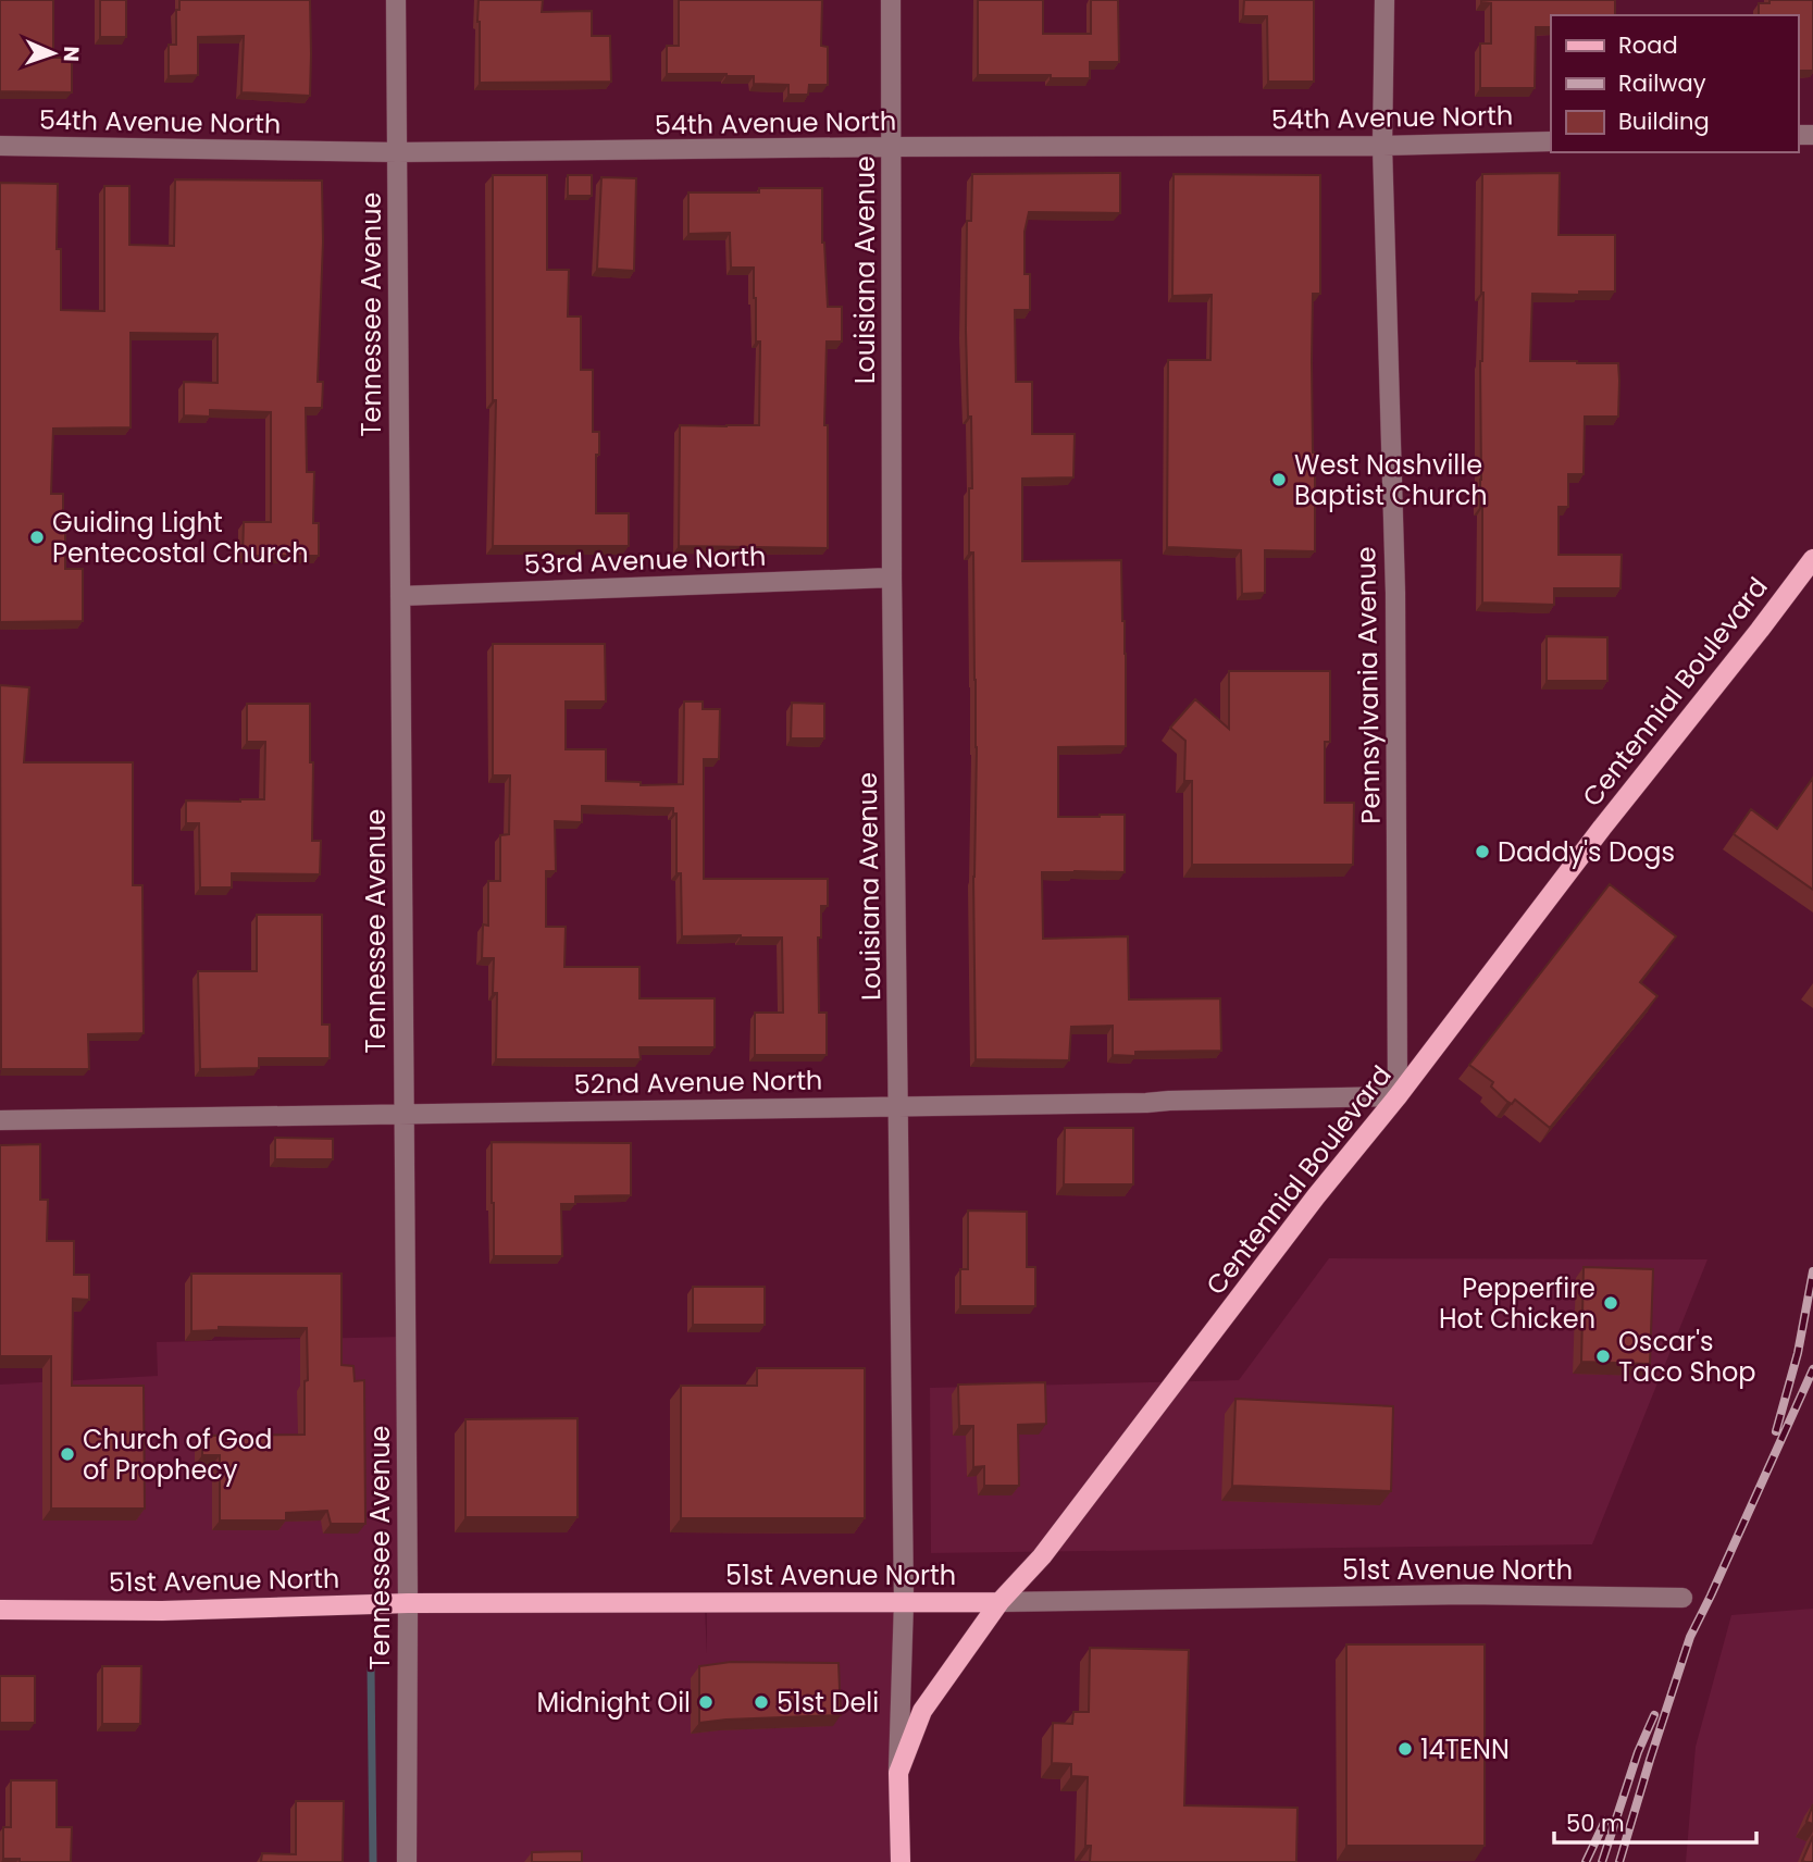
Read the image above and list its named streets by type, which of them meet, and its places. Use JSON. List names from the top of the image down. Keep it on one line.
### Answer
{"streets":{"main road":["Centennial Boulevard","51st Avenue North"],"street":["54th Avenue North","Louisiana Avenue","Tennessee Avenue","53rd Avenue North","Pennsylvania Avenue","52nd Avenue North"]},"crossings":[["54th Avenue North","Louisiana Avenue"],["54th Avenue North","Tennessee Avenue"],["54th Avenue North","Pennsylvania Avenue"],["Louisiana Avenue","53rd Avenue North"],["Louisiana Avenue","Centennial Boulevard"],["Louisiana Avenue","52nd Avenue North"],["Louisiana Avenue","51st Avenue North"],["Tennessee Avenue","53rd Avenue North"],["Tennessee Avenue","52nd Avenue North"],["Tennessee Avenue","51st Avenue North"],["Pennsylvania Avenue","Centennial Boulevard"],["Pennsylvania Avenue","52nd Avenue North"],["Centennial Boulevard","52nd Avenue North"],["Centennial Boulevard","51st Avenue North"]],"places":["West Nashville Baptist Church","Guiding Light Pentecostal Church","Daddy's Dogs","Pepperfire Hot Chicken","Oscar's Taco Shop","Church of God of Prophecy","Midnight Oil","51st Deli","14TENN"],"legend":["Road","Railway","Building"],"scale_bar":"50 m","north":"right"}
